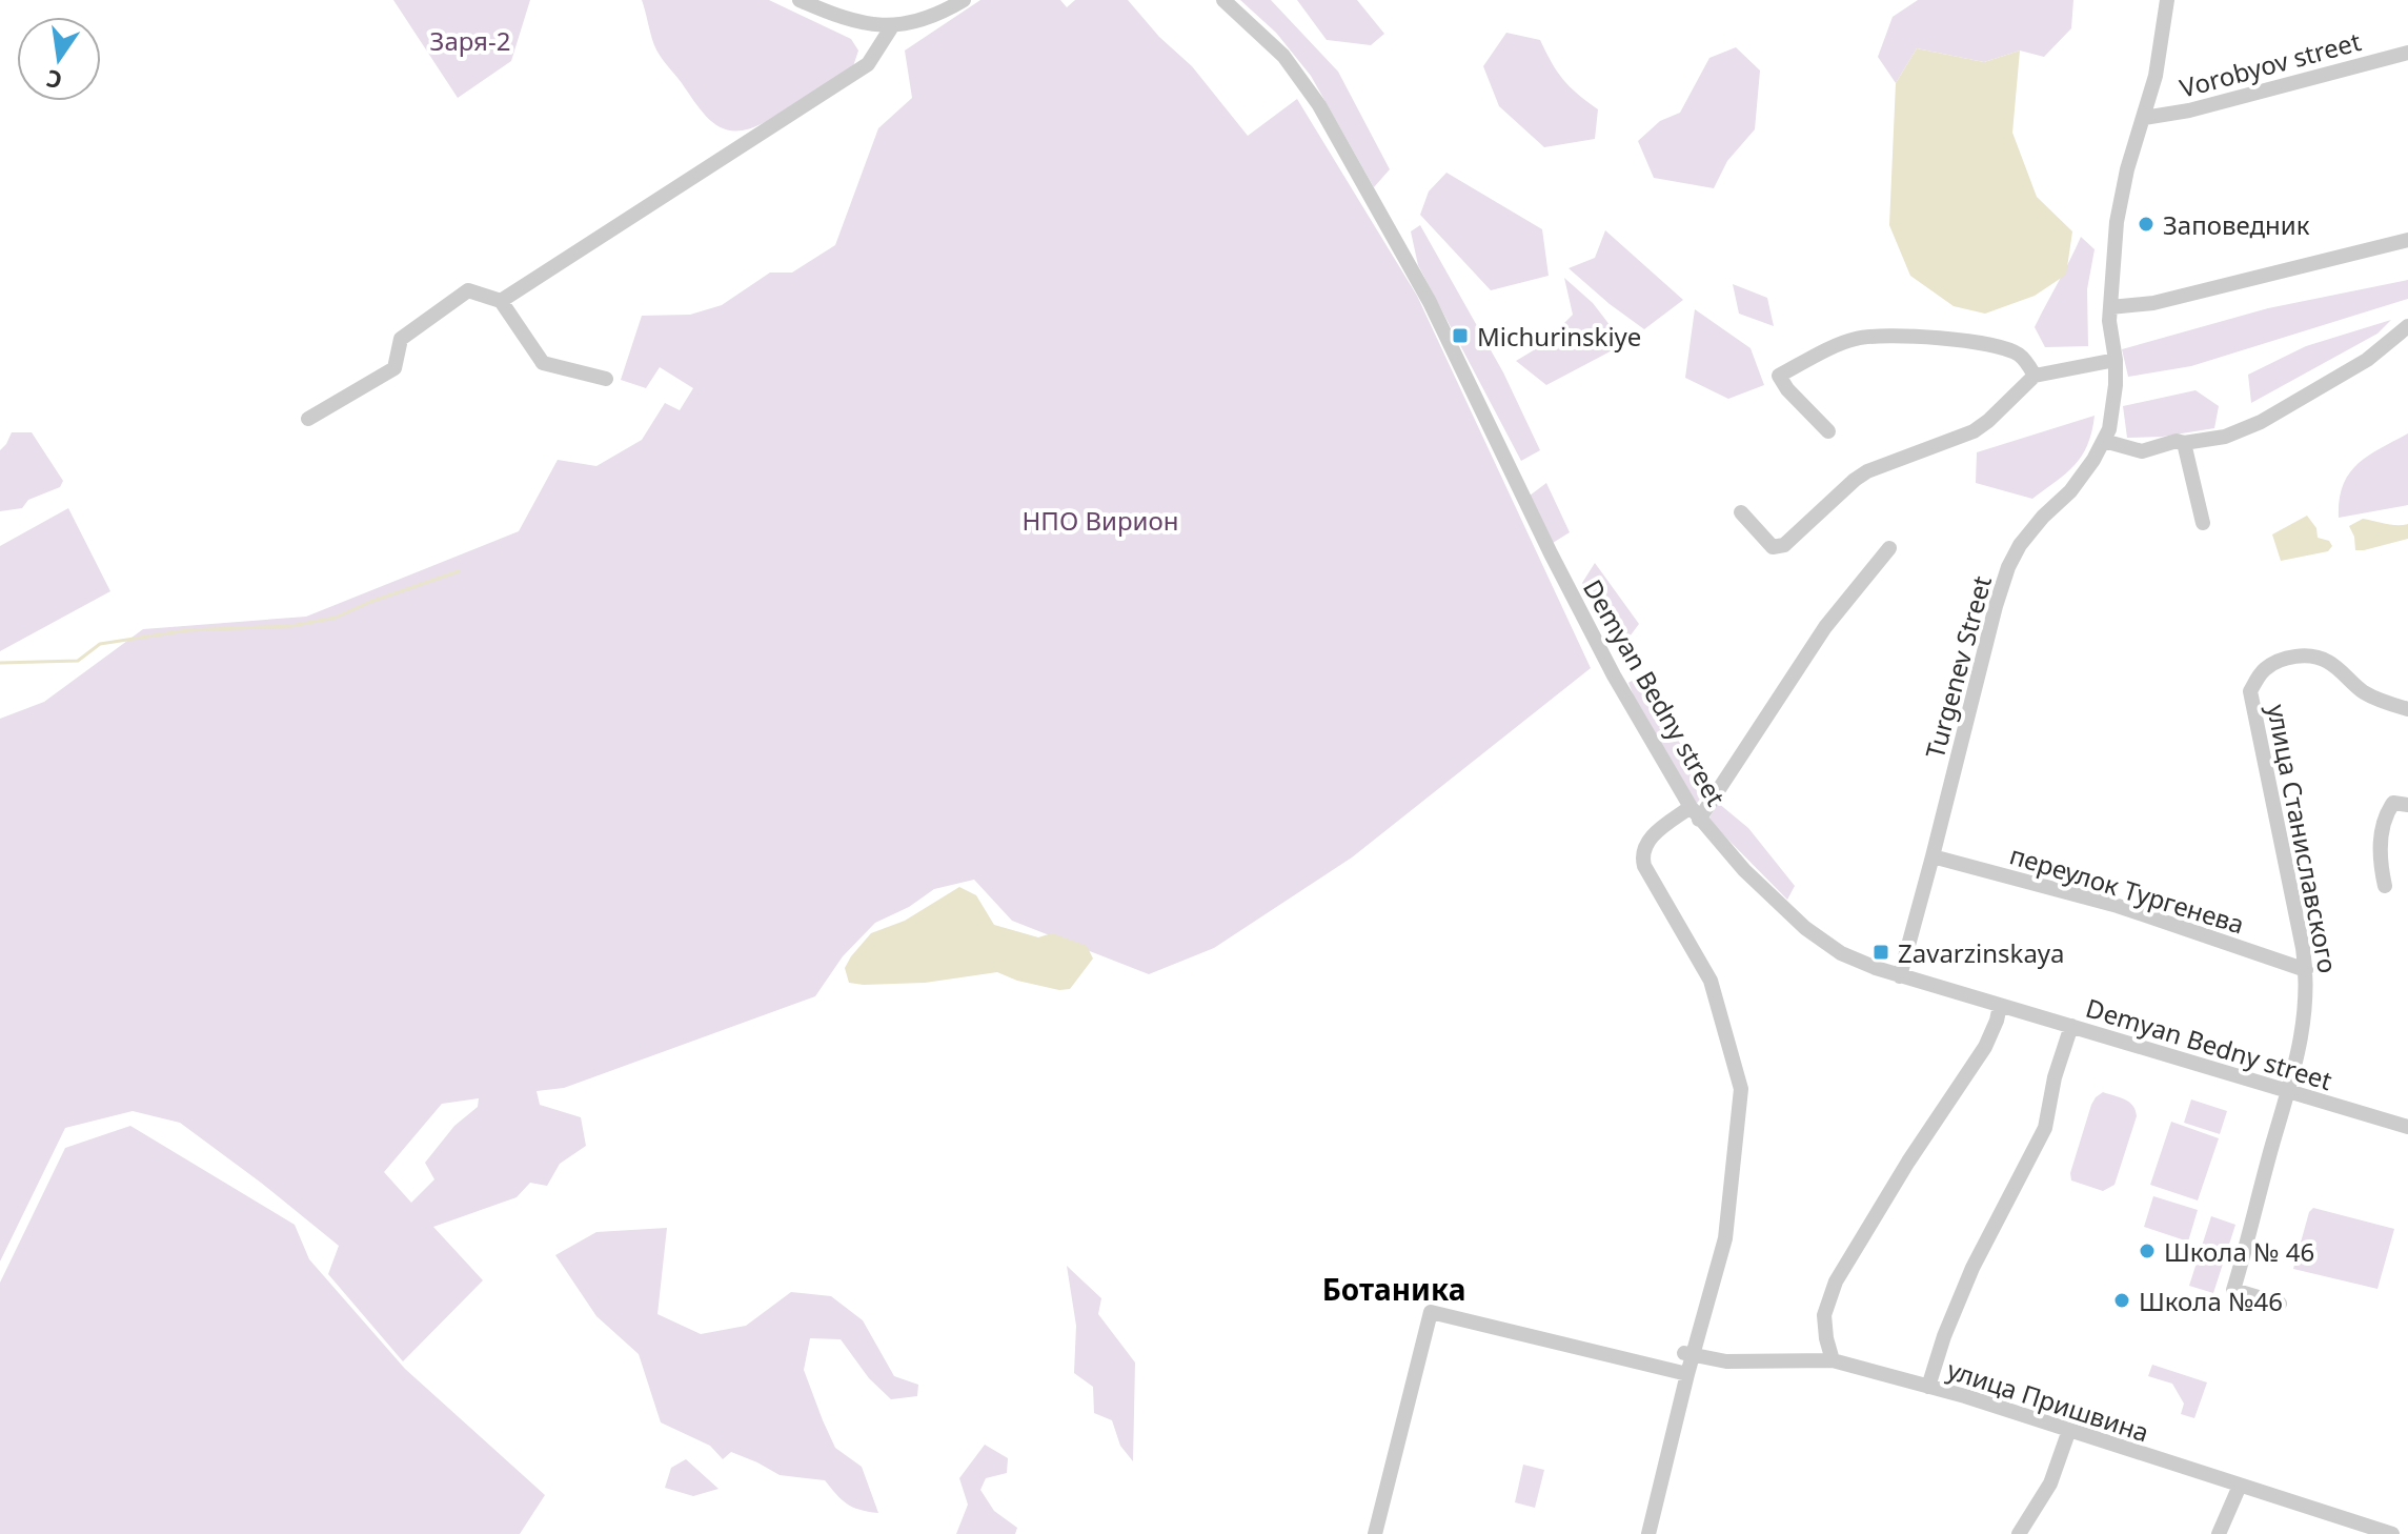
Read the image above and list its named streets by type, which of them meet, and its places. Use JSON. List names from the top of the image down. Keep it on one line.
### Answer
{"streets":{"street":["Vorobyov street","Turgenev Street","Demyan Bedny street","улица Станиславского","переулок Тургенева","улица Пришвина"]},"crossings":[["Vorobyov street","Turgenev Street"],["Turgenev Street","Demyan Bedny street"],["Turgenev Street","переулок Тургенева"],["Demyan Bedny street","улица Станиславского"],["улица Станиславского","переулок Тургенева"]],"districts":["Ботаника"],"parks":["Заря-2","НПО Вирион"],"places":{"other":["Заповедник","Школа № 46","Школа №46"],"transit":["Michurinskiye","Zavarzinskaya"]},"north":"bottom"}
